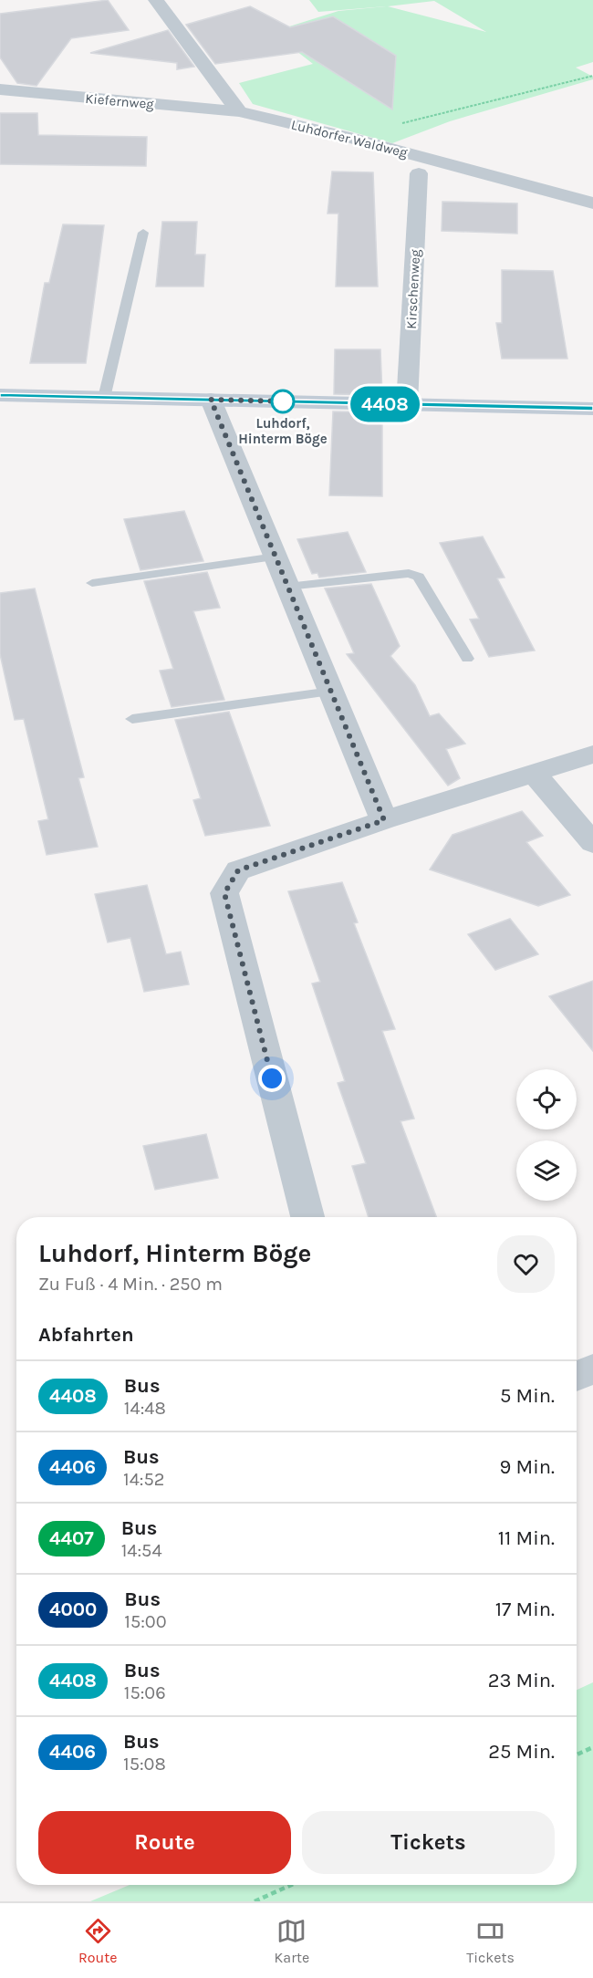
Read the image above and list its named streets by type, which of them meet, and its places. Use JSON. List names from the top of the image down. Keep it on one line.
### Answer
{"streets":{"street":["Kiefernweg","Luhdorfer Waldweg","Kirschenweg"]},"crossings":[["Kiefernweg","Luhdorfer Waldweg"]],"places":["Luhdorf, Hinterm Böge"],"lines":["bus line 4408"],"page":{"on_map":"4408","heading":[["Luhdorf, Hinterm Böge","Zu Fuß · 4 Min. · 250 m"],"Abfahrten"],"list":[{"mark":"4408","name":"Bus","note":"14:48","value":"5 Min."},{"mark":"4406","name":"Bus","note":"14:52","value":"9 Min."},{"mark":"4407","name":"Bus","note":"14:54","value":"11 Min."},{"mark":"4000","name":"Bus","note":"15:00","value":"17 Min."},{"mark":"4408","name":"Bus","note":"15:06","value":"23 Min."},{"mark":"4406","name":"Bus","note":"15:08","value":"25 Min."}],"buttons":["Route","Tickets"],"tabs":["Route","Karte","Tickets"]}}
